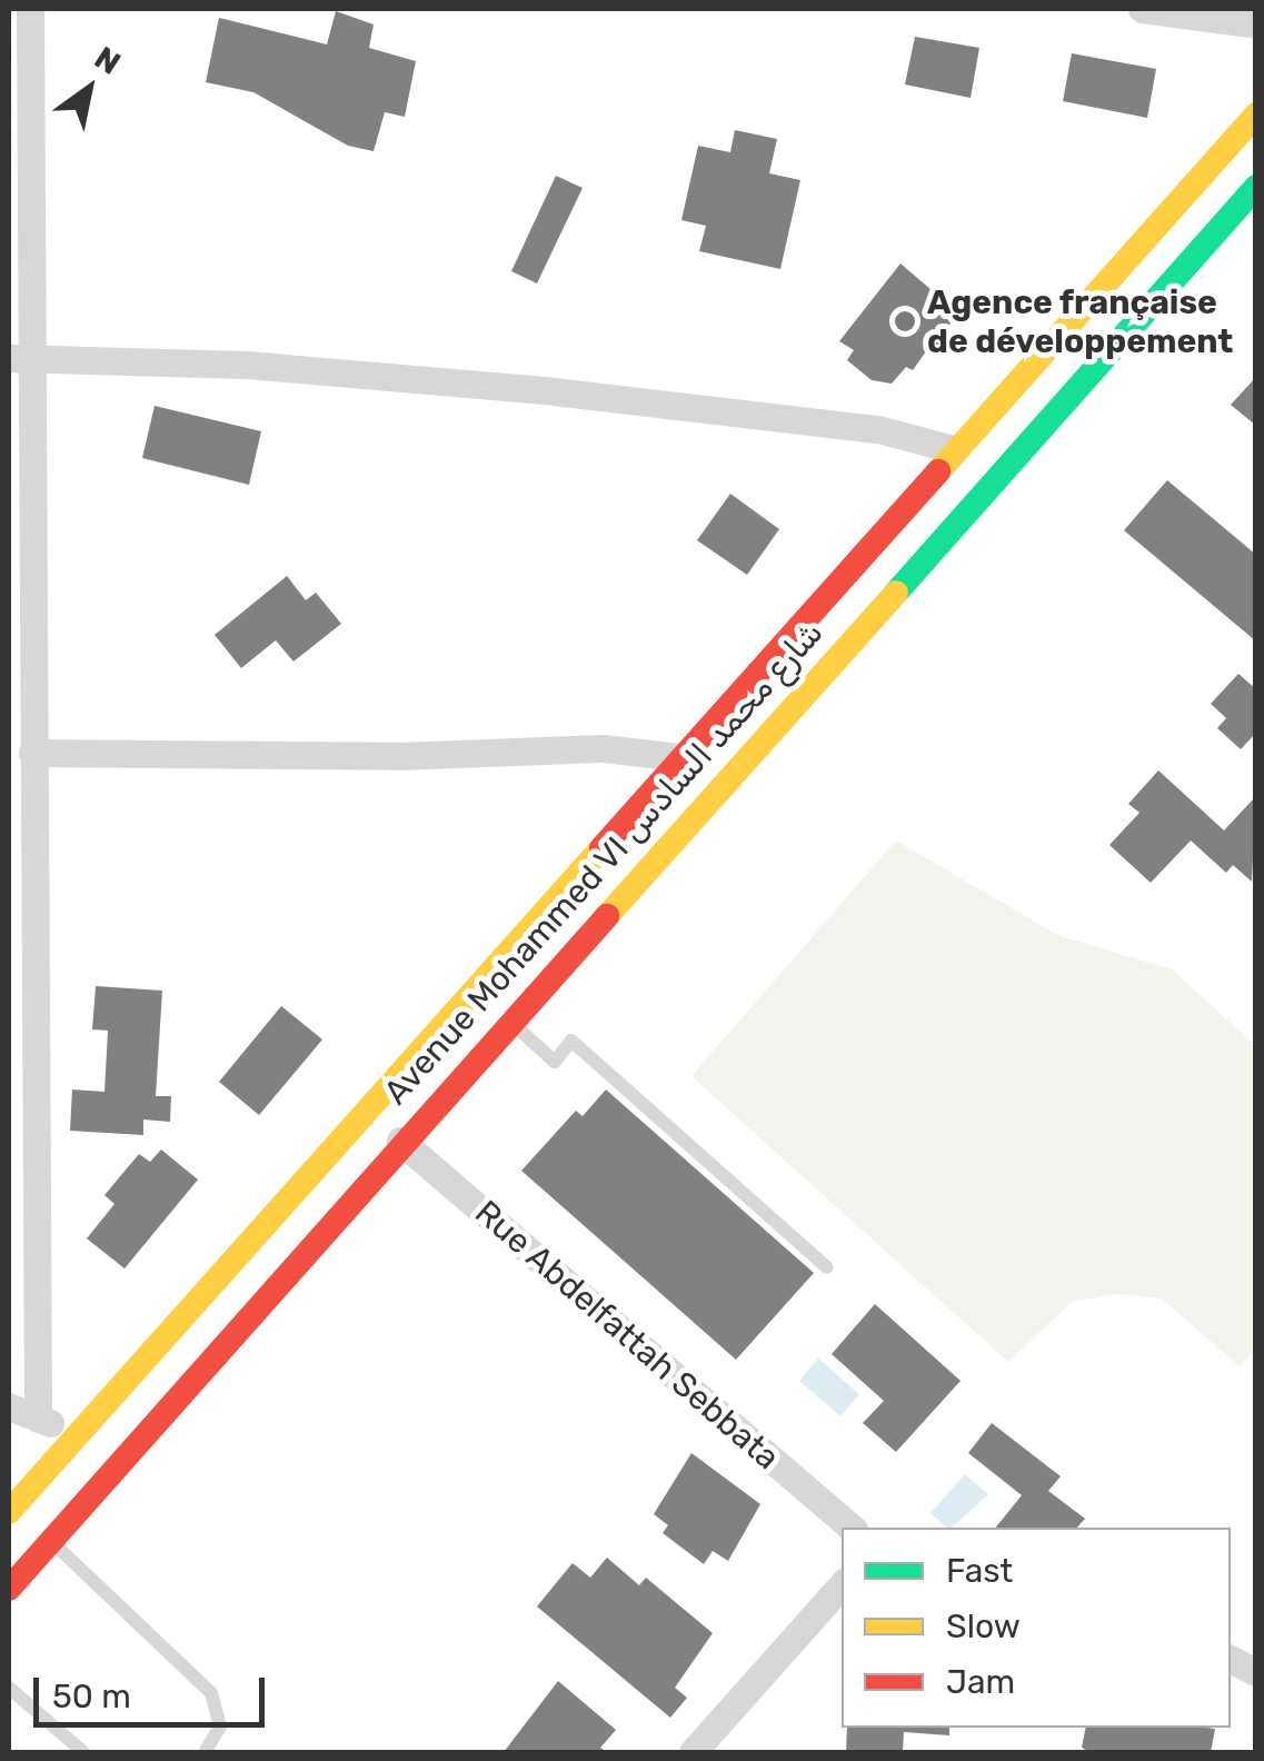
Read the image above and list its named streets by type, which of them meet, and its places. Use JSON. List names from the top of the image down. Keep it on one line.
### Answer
{"streets":{"main road":["Avenue Mohammed VI شارع محمد السادس"],"street":["Rue Abdelfattah Sebbata"]},"crossings":[["Avenue Mohammed VI شارع محمد السادس","Rue Abdelfattah Sebbata"]],"places":["Agence française de développement"],"legend":["Fast","Slow","Jam"],"scale_bar":"50 m","north":"top right"}
